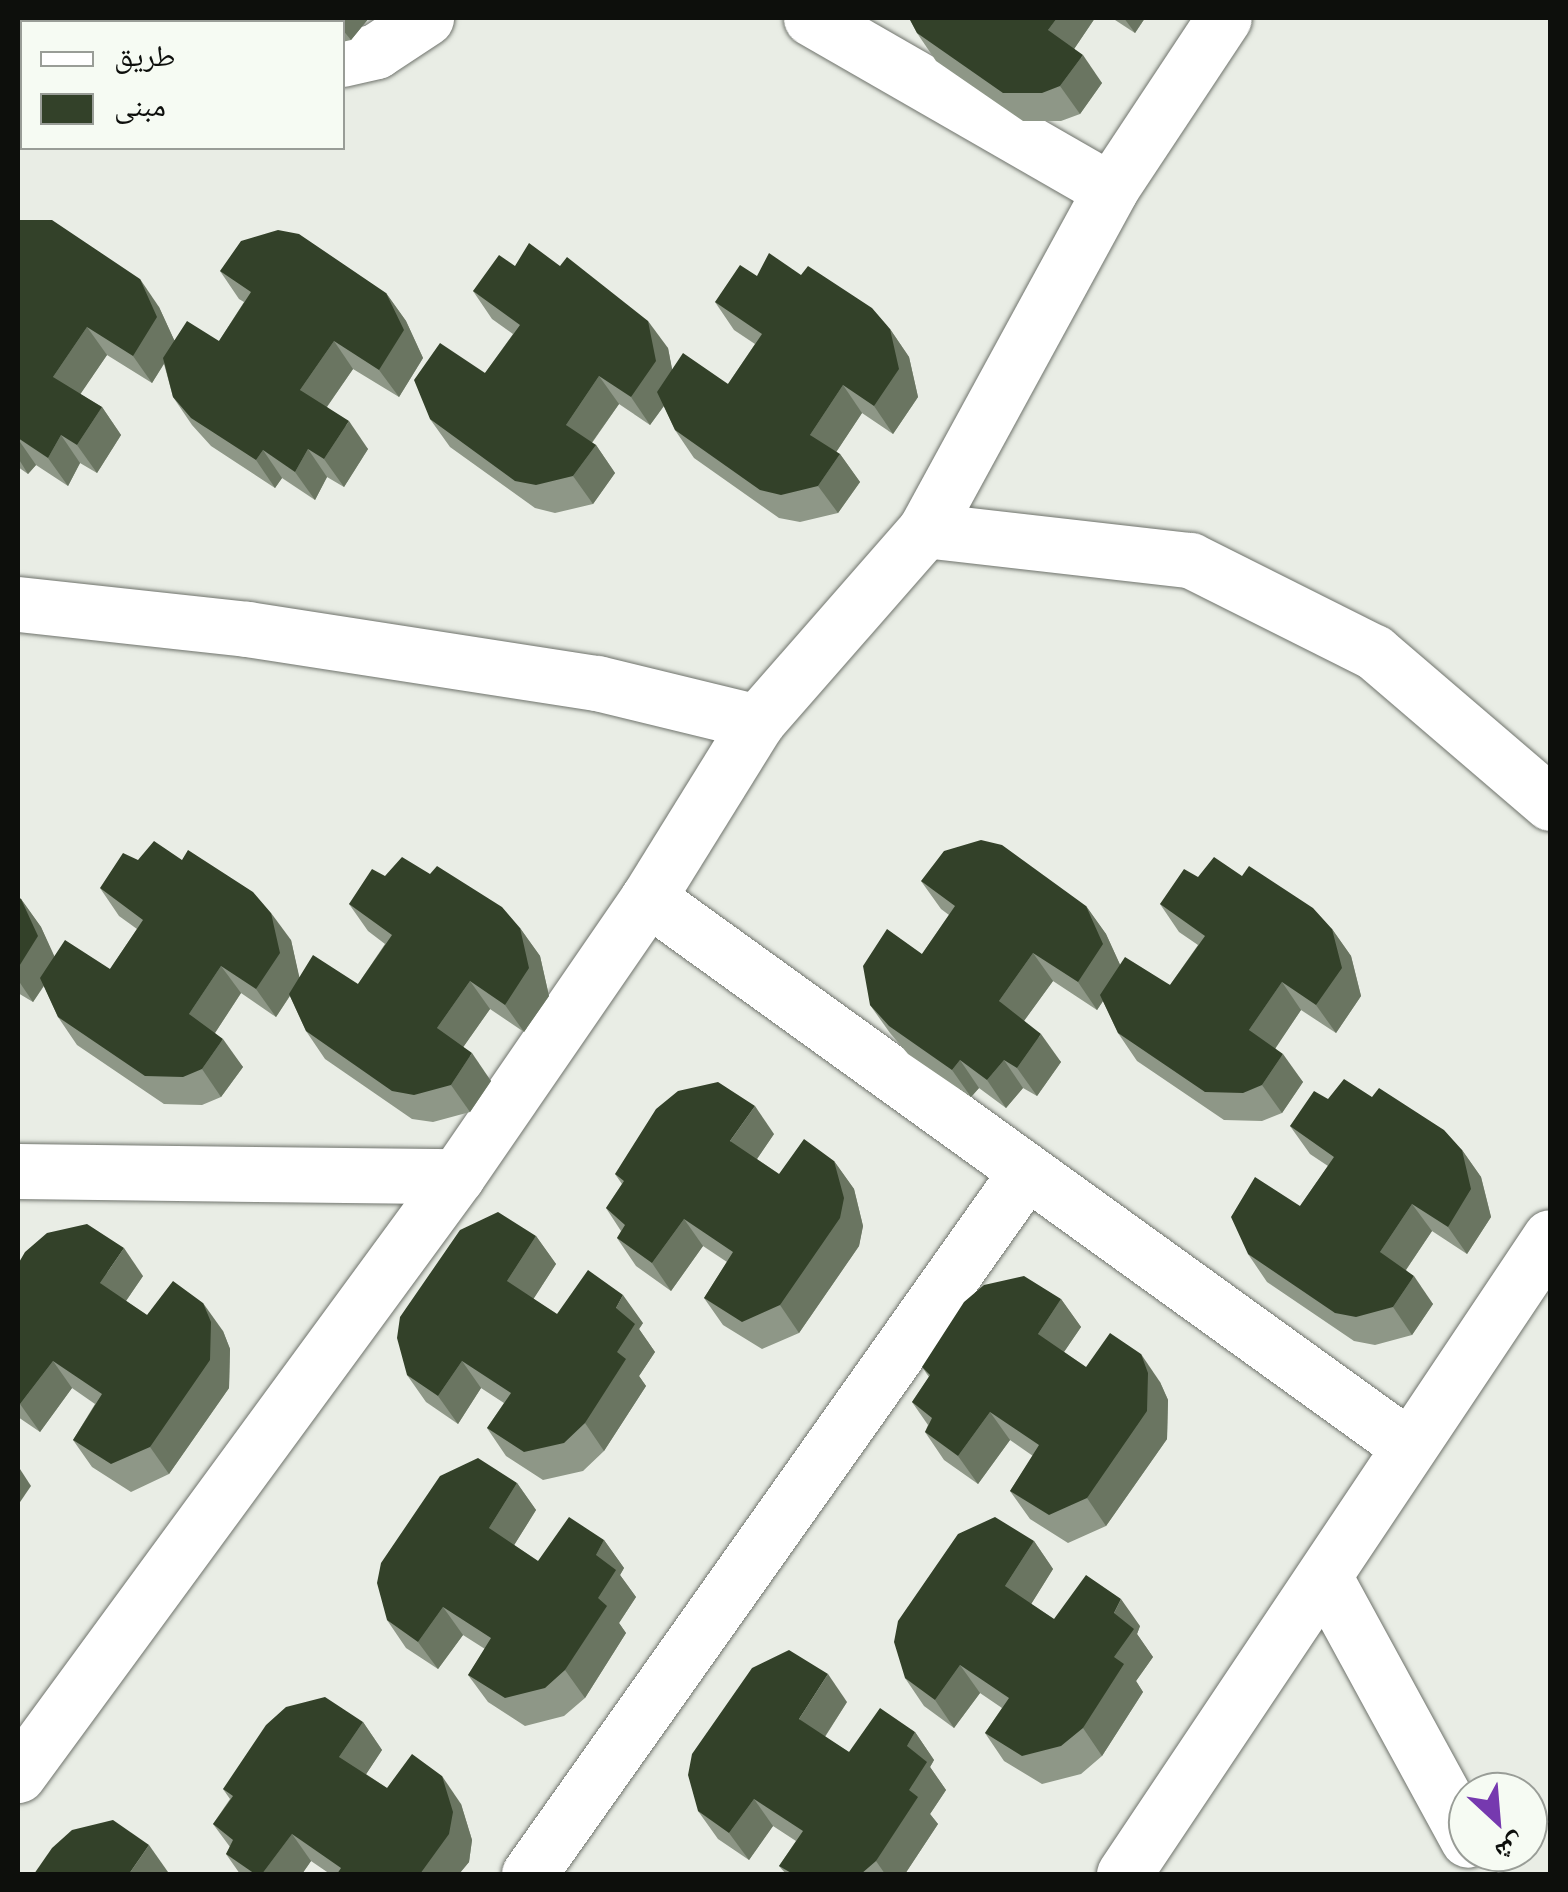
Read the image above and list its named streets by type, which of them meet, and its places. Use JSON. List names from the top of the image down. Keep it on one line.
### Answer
{"legend":["طريق","مبنى"],"north":"bottom right"}
